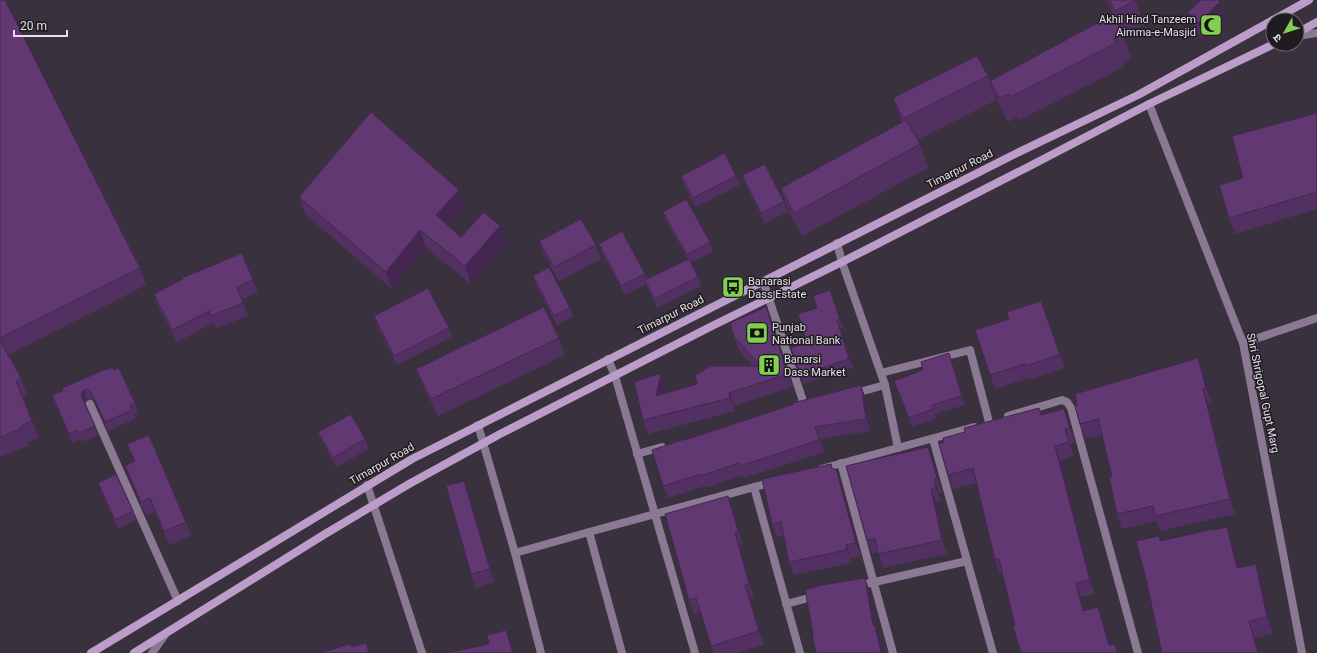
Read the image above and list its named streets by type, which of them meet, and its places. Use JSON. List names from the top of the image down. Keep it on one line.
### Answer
{"streets":{"street":["Timarpur Road","Shri Shrigopal Gupt Marg"]},"places":{"mosque":["Akhil Hind Tanzeem Aimma-e-Masjid"],"bus stop":["Banarasi Dass Estate"],"bank":["Punjab National Bank"],"building":["Banarsi Dass Market"]},"scale_bar":"20 m","north":"bottom left"}
